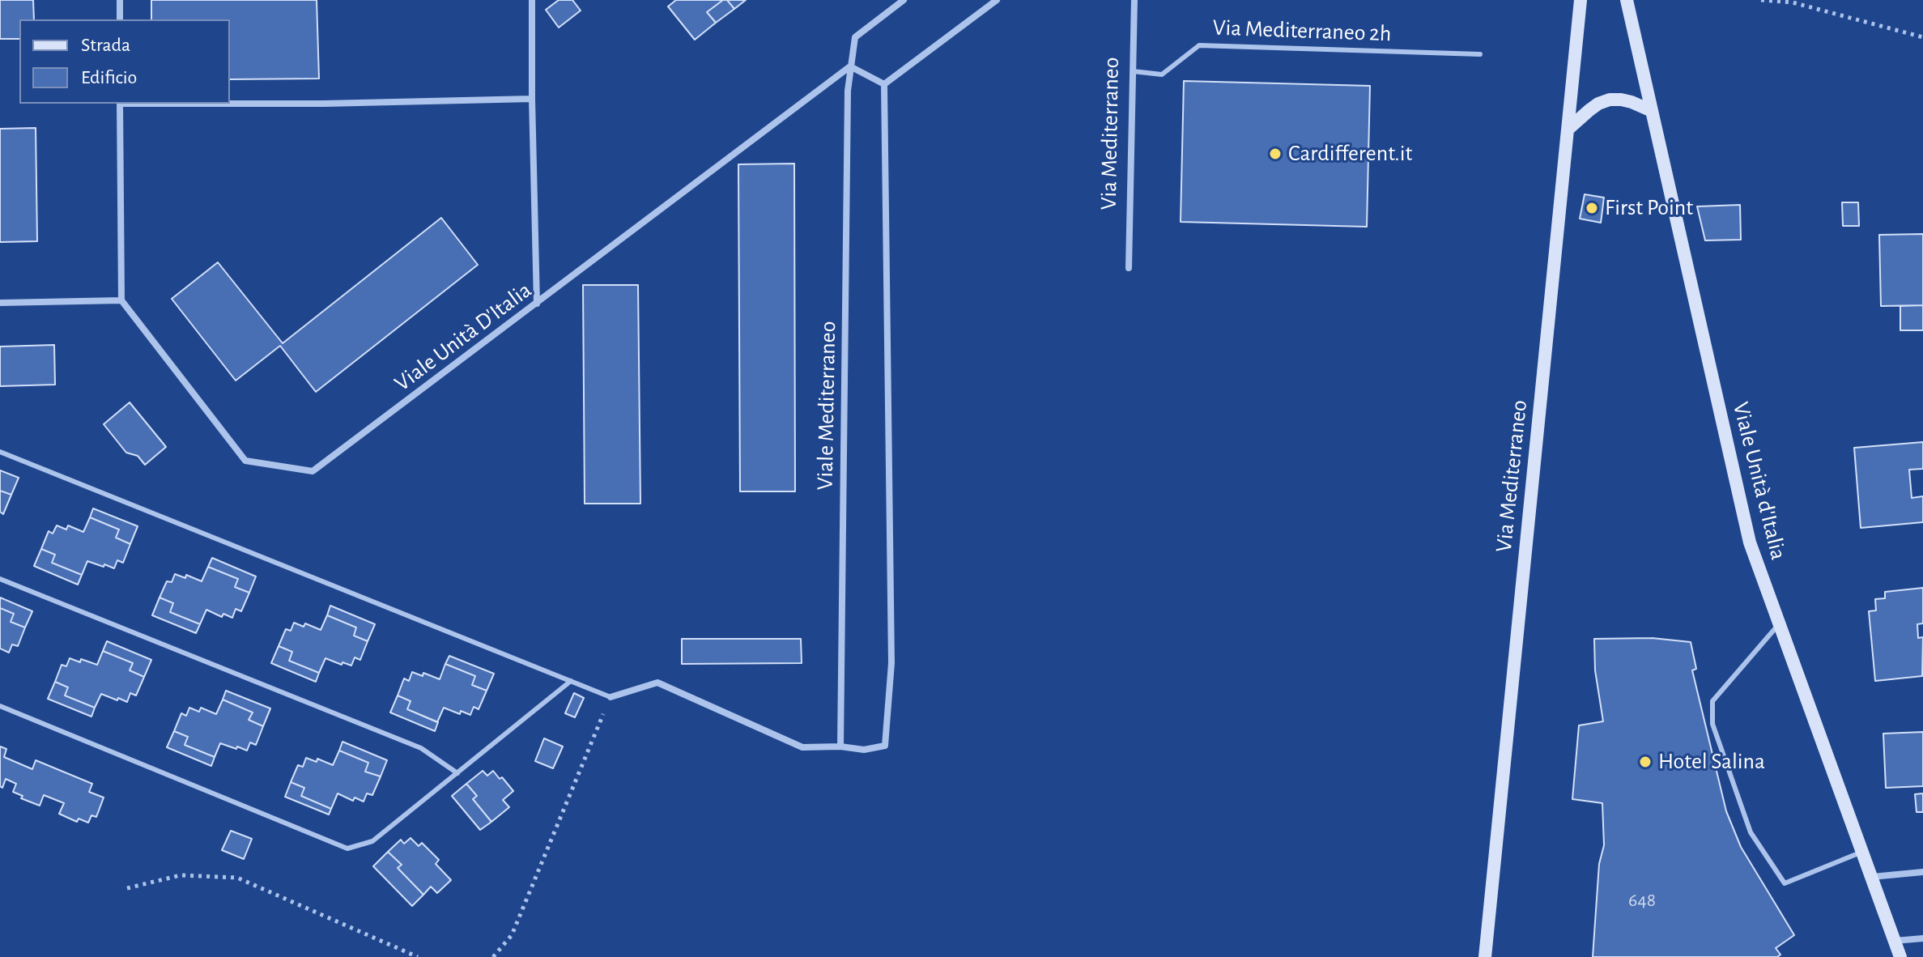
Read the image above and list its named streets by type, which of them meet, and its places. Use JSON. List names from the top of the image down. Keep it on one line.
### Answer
{"streets":{"main road":["Via Mediterraneo","Viale Unità d'Italia"],"street":["Viale Unità D'Italia","Viale Mediterraneo"],"lane":["Via Mediterraneo 2h"]},"crossings":[["Via Mediterraneo 2h","Via Mediterraneo"],["Viale Unità D'Italia","Viale Mediterraneo"]],"places":["Cardifferent.it","First Point","Hotel Salina"],"house_numbers":["648"],"legend":["Strada","Edificio"]}
